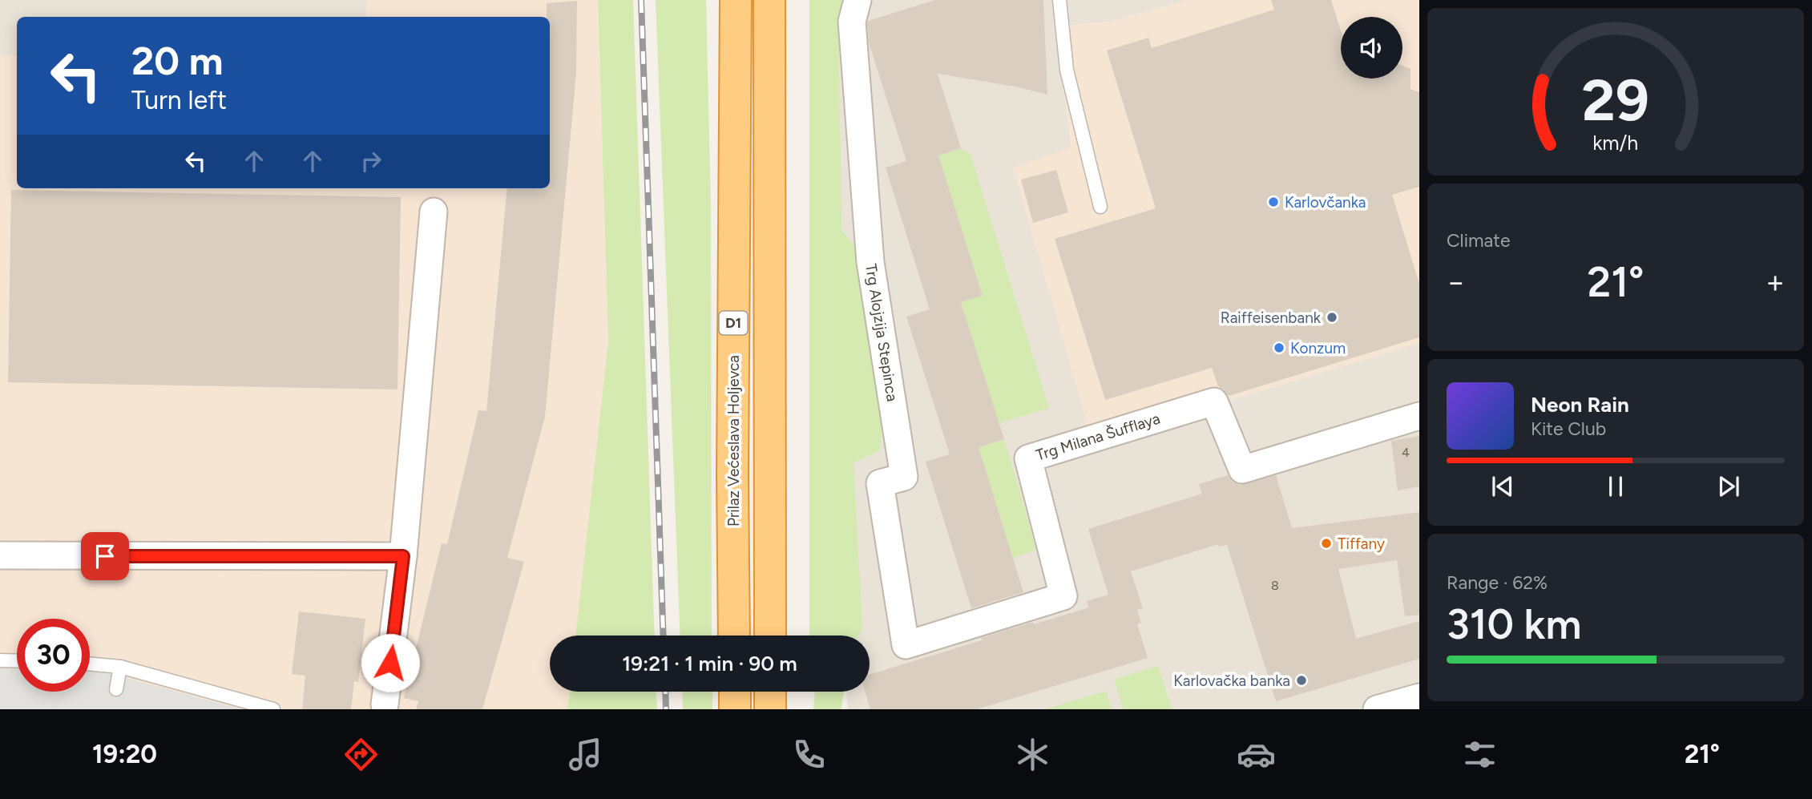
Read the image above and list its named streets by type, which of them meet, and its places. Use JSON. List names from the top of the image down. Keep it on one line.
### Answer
{"streets":{"highway":["D1","Prilaz Većeslava Holjevca"],"street":["Trg Alojzija Stepinca","Trg Milana Šufflaya"]},"crossings":[["Trg Alojzija Stepinca","Trg Milana Šufflaya"]],"places":["Karlovčanka","Raiffeisenbank","Konzum","Tiffany","Karlovačka banka"],"house_numbers":["4","8"],"page":{"turn":["20 m","Turn left"],"tile":["Climate",["Range · 62%","310 km"]],"heat":["−","21°","+"],"song":["Neon Rain","Kite Club"],"limit":"30","trip":"19:21 · 1 min · 90 m","tabs":["19:20","21°"],"gauge":["29","km/h"]}}
